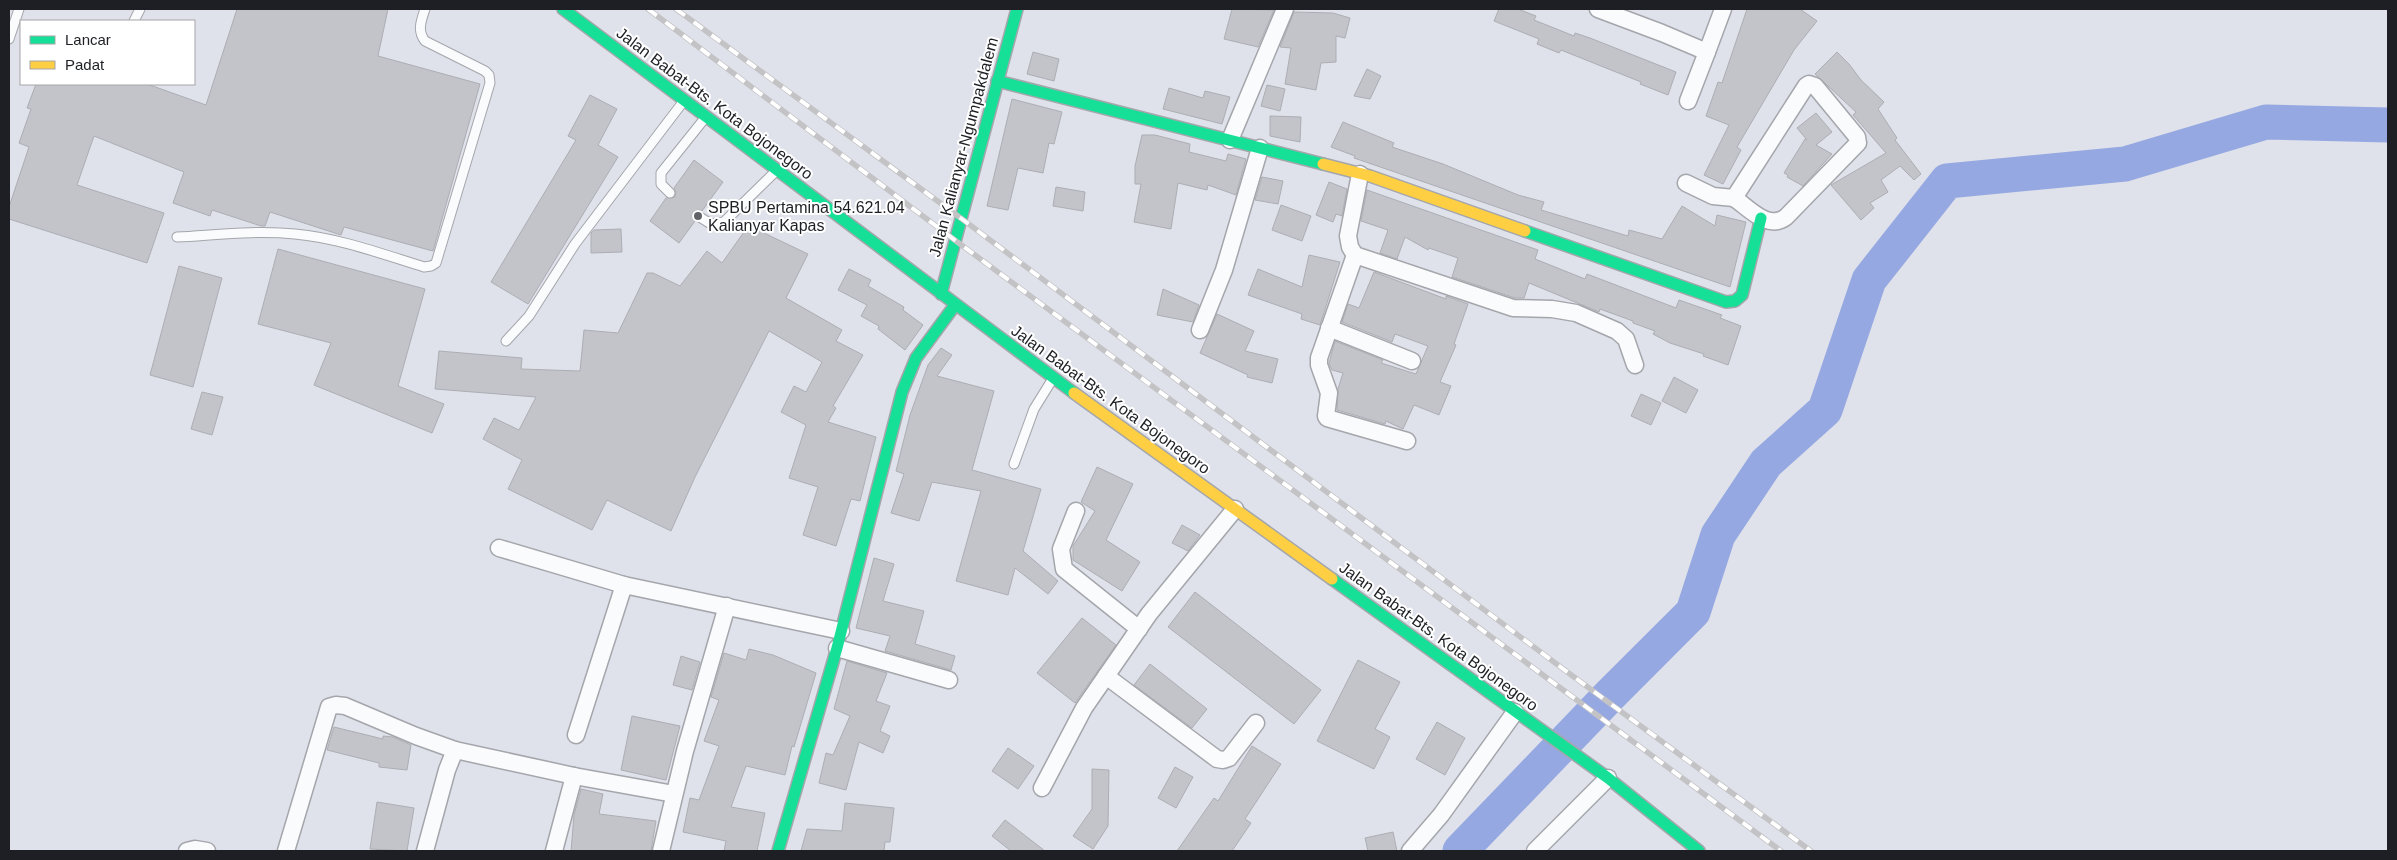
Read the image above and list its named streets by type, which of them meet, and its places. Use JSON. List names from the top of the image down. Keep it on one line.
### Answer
{"streets":{"main road":["Jalan Babat-Bts. Kota Bojonegoro","Jalan Kalianyar-Ngumpakdalem"]},"crossings":[["Jalan Babat-Bts. Kota Bojonegoro","Jalan Kalianyar-Ngumpakdalem"]],"places":["SPBU Pertamina 54.621.04 Kalianyar Kapas"],"legend":["Lancar","Padat"]}
